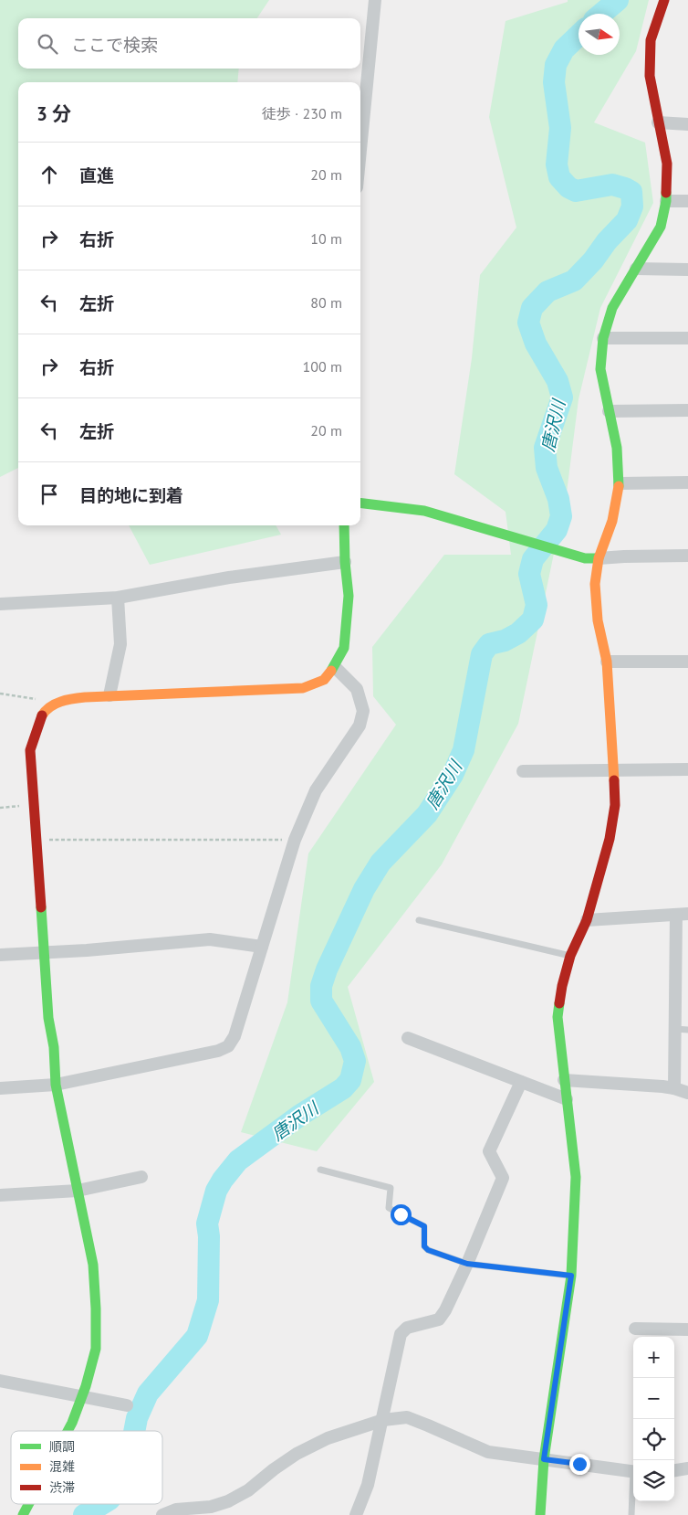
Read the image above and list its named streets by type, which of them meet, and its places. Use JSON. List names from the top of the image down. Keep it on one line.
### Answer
{"water":["唐沢川"],"legend":["順調","混雑","渋滞"],"north":"right","page":{"search":"ここで検索","heading":["3 分","徒歩 · 230 m"],"list":[["直進","20 m"],["右折","10 m"],["左折","80 m"],["右折","100 m"],["左折","20 m"],"目的地に到着"],"map_buttons":["+","−"]}}
